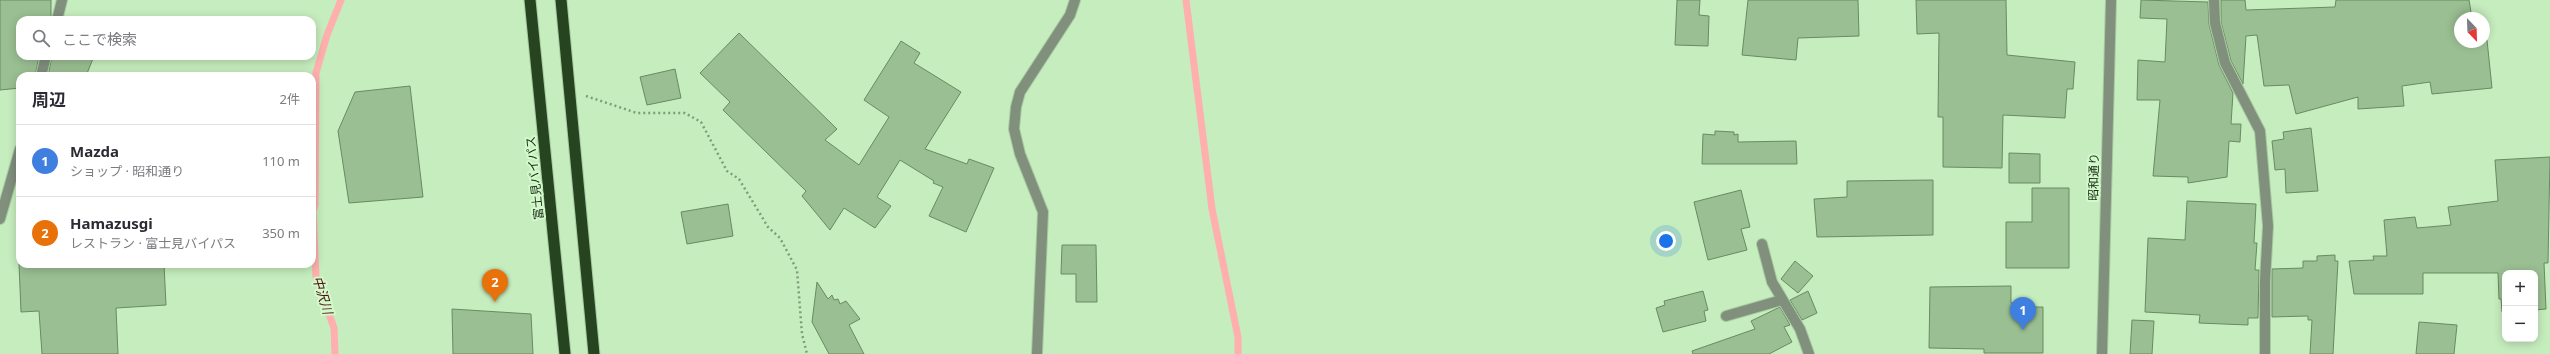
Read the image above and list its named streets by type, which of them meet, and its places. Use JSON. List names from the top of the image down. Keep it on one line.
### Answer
{"streets":{"highway":["富士見バイパス"],"street":["昭和通り"]},"water":["中沢川"],"north":"bottom right","page":{"search":"ここで検索","heading":["周辺","2件"],"list":[{"mark":"1","name":"Mazda","note":"ショップ · 昭和通り","value":"110 m"},{"mark":"2","name":"Hamazusgi","note":"レストラン · 富士見バイパス","value":"350 m"}],"pins":["2","1"],"map_buttons":["+","−"]}}
